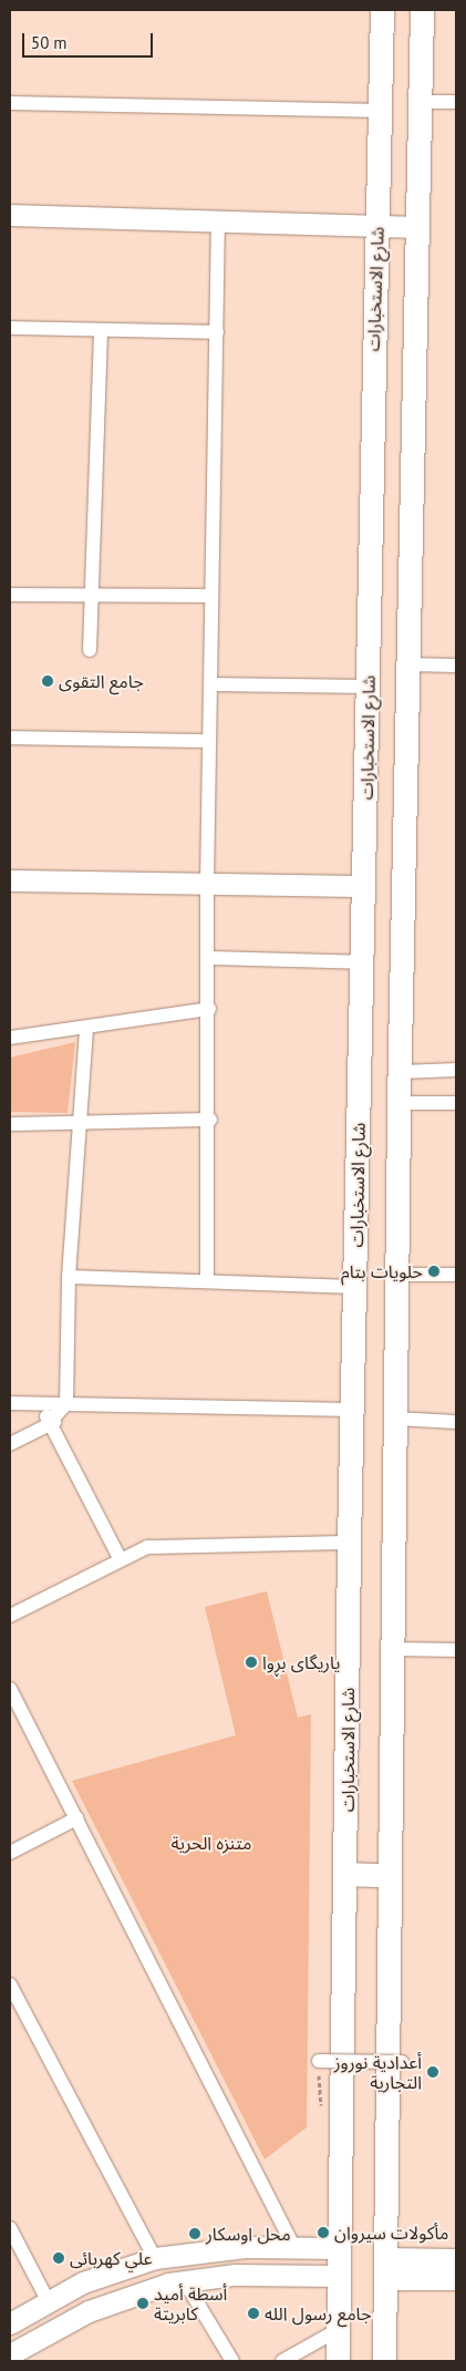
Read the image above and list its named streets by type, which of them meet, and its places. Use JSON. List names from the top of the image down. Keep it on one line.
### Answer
{"streets":{"main road":["شارع الاستخبارات"]},"parks":["متنزه الحرية"],"places":["جامع التقوى","حلويات بتام","یاریگای بڕوا","أعدادية نوروز التجارية","مأكولات سيروان","محل اوسكار","علي كهربائى","أسطة أميد كابريتة","جامع رسول الله"],"scale_bar":"50 m"}
